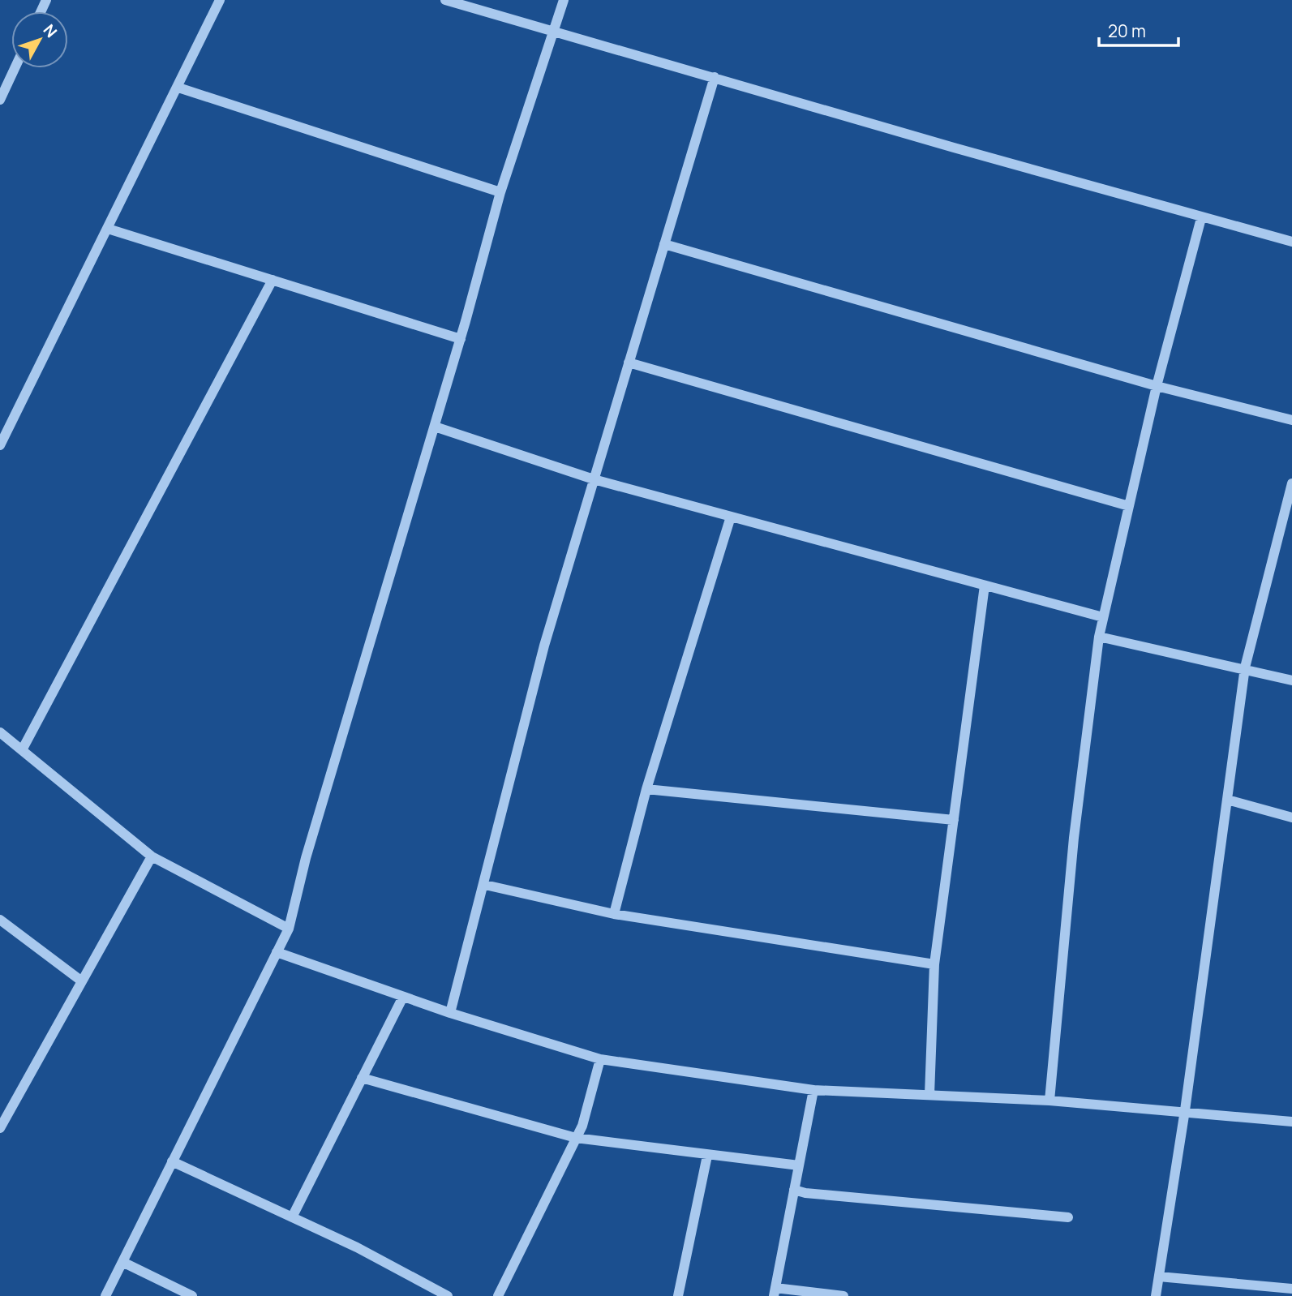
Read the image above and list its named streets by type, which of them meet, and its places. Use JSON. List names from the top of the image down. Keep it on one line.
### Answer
{"scale_bar":"20 m","north":"top right"}
